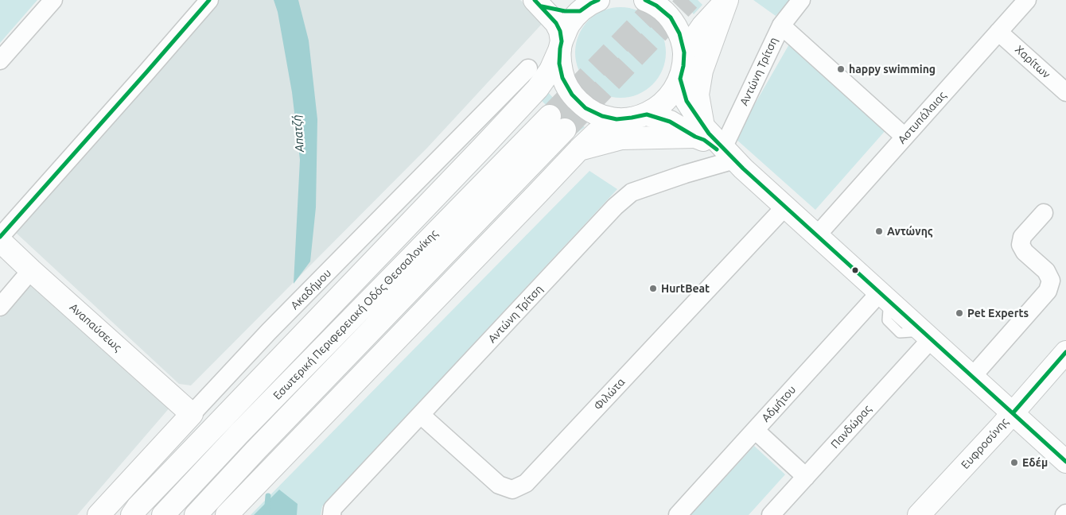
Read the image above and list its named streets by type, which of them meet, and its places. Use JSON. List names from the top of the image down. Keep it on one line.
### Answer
{"streets":{"main road":["Ακαδήμου","Εσωτερική Περιφερειακή Οδός Θεσσαλονίκης","Αναπαύσεως","Ευφροσύνης"],"street":["Χαρίτων","Αντώνη Τρίτση","Αστυπάλαιας","Φιλώτα","Αδμήτου","Πανδώρας"]},"crossings":[["Χαρίτων","Αστυπάλαιας"],["Αντώνη Τρίτση","Φιλώτα"],["Ακαδήμου","Αναπαύσεως"]],"water":["Απατζή"],"places":["happy swimming","Αντώνης","HurtBeat","Pet Experts","Εδέμ"]}
